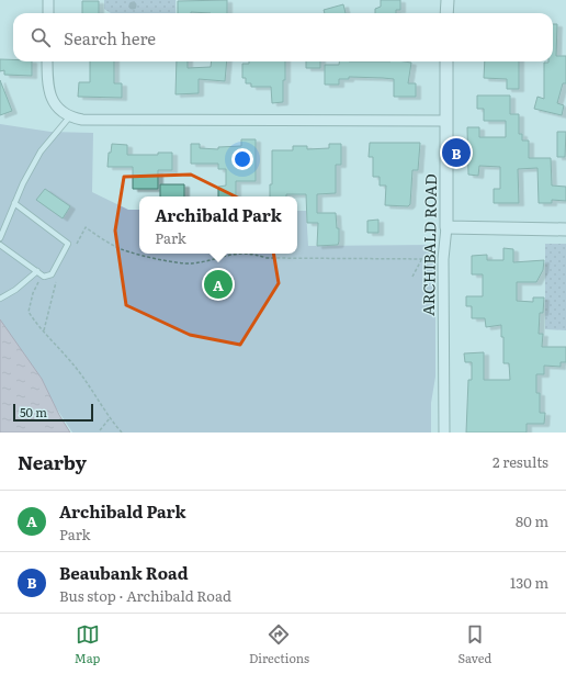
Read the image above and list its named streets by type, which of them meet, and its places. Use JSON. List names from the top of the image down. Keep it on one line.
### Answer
{"streets":{"street":["ARCHIBALD ROAD"]},"scale_bar":"50 m","page":{"search":"Search here","pins":["B","A"],"popup":["Archibald Park","Park"],"scale":"50 m","heading":["Nearby","2 results"],"list":[{"mark":"A","name":"Archibald Park","note":"Park","value":"80 m"},{"mark":"B","name":"Beaubank Road","note":"Bus stop · Archibald Road","value":"130 m"}],"nav":["Map","Directions","Saved"]}}
